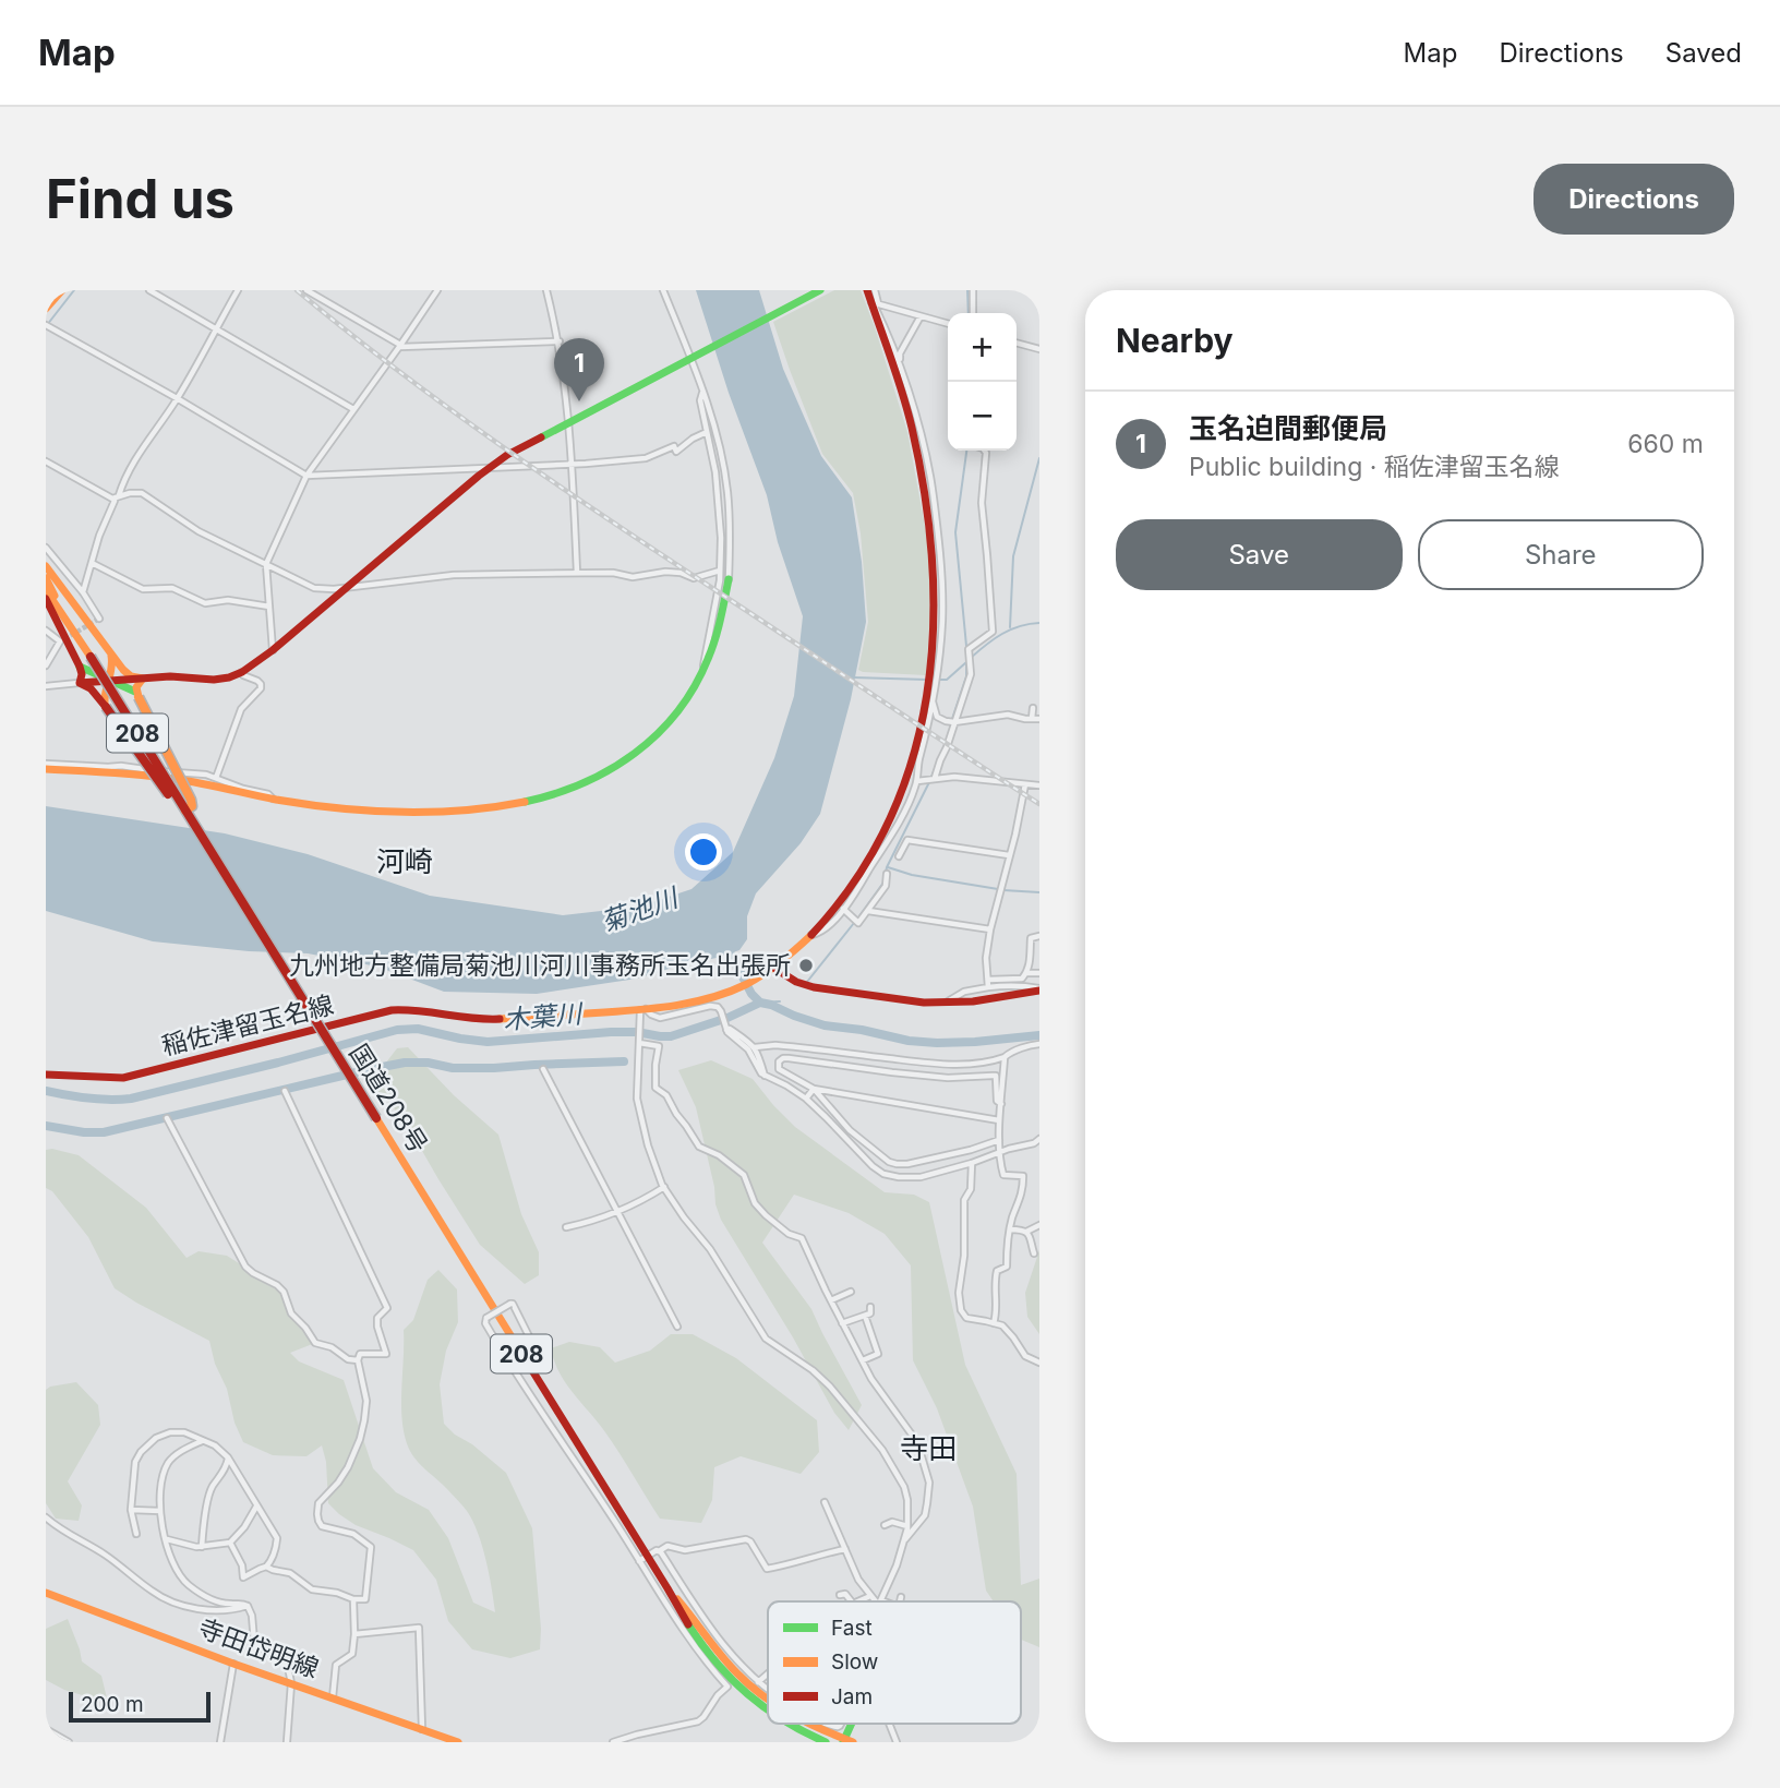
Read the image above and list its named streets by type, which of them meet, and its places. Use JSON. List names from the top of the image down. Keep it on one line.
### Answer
{"streets":{"main road":["208","稲佐津留玉名線","国道208号","寺田岱明線"]},"districts":["河崎","寺田"],"water":["菊池川","木葉川"],"places":["九州地方整備局菊池川河川事務所玉名出張所"],"legend":["Fast","Slow","Jam"],"scale_bar":"200 m","page":{"header":"Map","nav":["Map","Directions","Saved"],"buttons":["Directions",["Save","Share"]],"title":"Find us","heading":"Nearby","map_buttons":["+","−"],"pins":"1","list":[{"mark":"1","name":"玉名迫間郵便局","note":"Public building · 稲佐津留玉名線","value":"660 m"}],"scale":"200 m"}}
